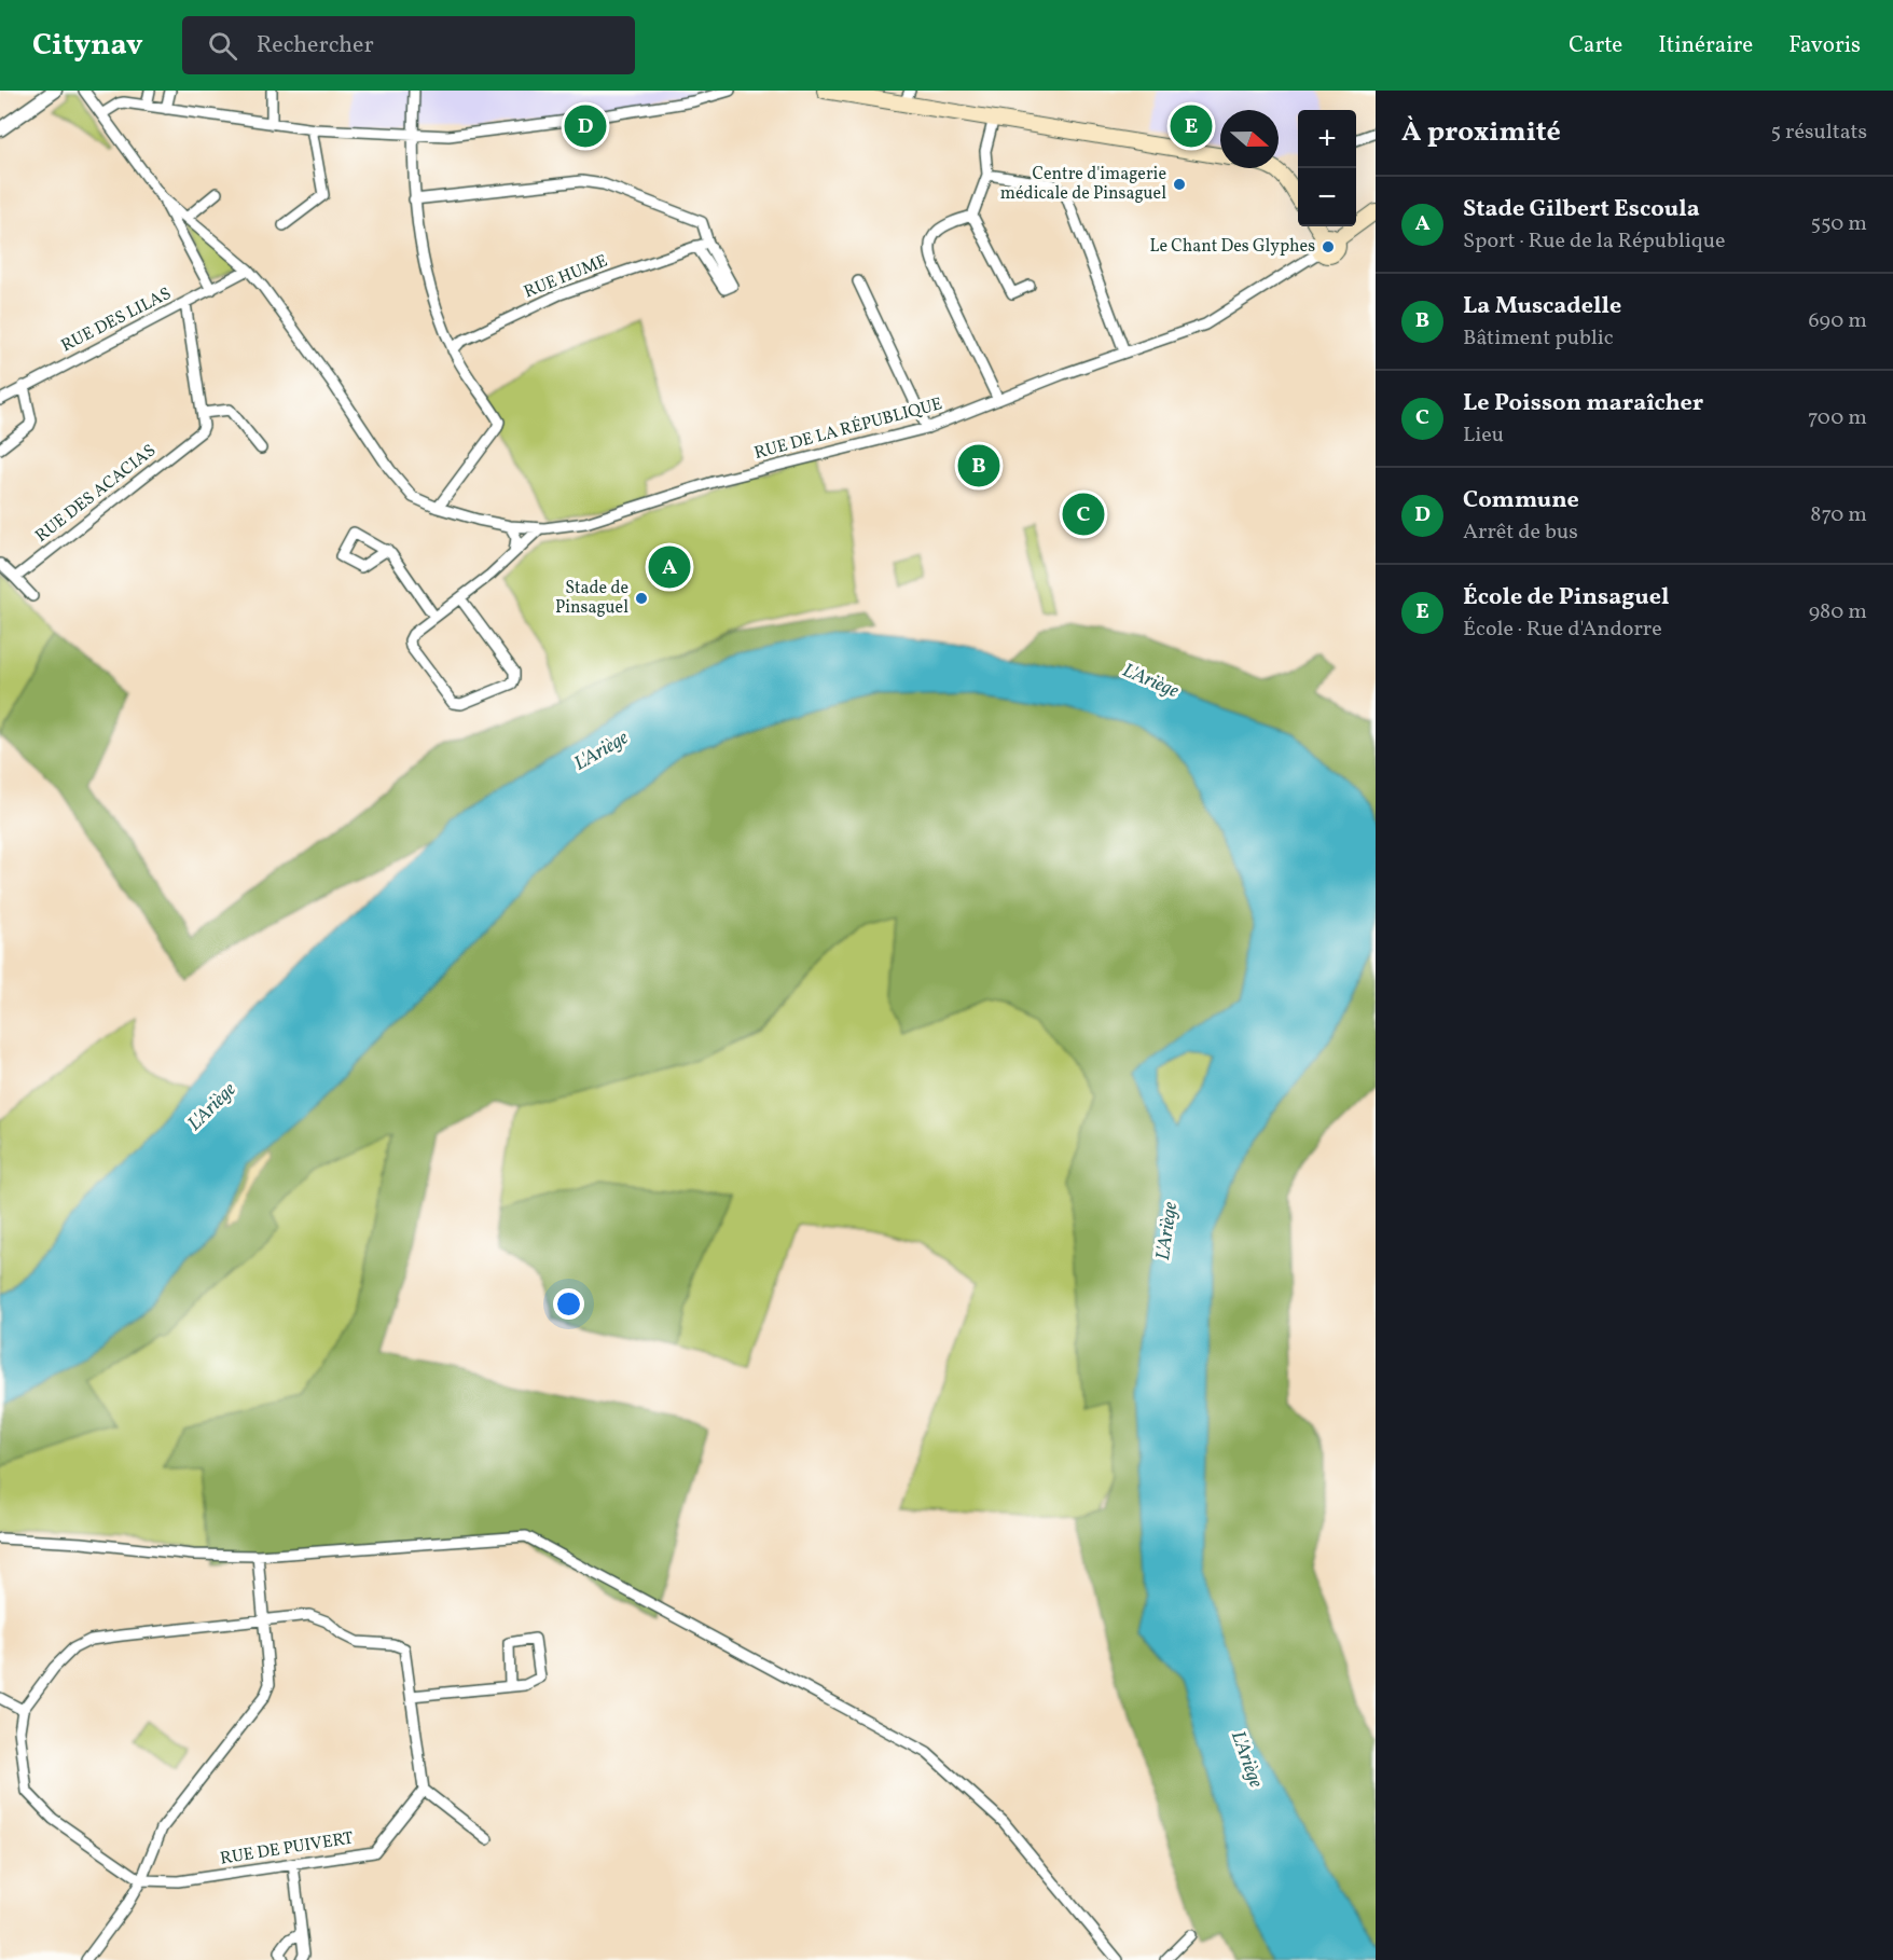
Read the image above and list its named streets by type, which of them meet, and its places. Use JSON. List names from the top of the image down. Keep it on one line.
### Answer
{"streets":{"street":["RUE HUME","RUE DES LILAS","RUE DE LA RÉPUBLIQUE","RUE DES ACACIAS","RUE DE PUIVERT"]},"crossings":[["RUE DES LILAS","RUE DE LA RÉPUBLIQUE"]],"water":["L'Ariège"],"places":["Centre d'imagerie médicale de Pinsaguel","Le Chant Des Glyphes","Stade de Pinsaguel"],"north":"right","page":{"header":"Citynav","search":"Rechercher","nav":["Carte","Itinéraire","Favoris"],"heading":["À proximité","5 résultats"],"pins":["D","E","B","C","A"],"map_buttons":["+","−"],"list":[{"mark":"A","name":"Stade Gilbert Escoula","note":"Sport · Rue de la République","value":"550 m"},{"mark":"B","name":"La Muscadelle","note":"Bâtiment public","value":"690 m"},{"mark":"C","name":"Le Poisson maraîcher","note":"Lieu","value":"700 m"},{"mark":"D","name":"Commune","note":"Arrêt de bus","value":"870 m"},{"mark":"E","name":"École de Pinsaguel","note":"École · Rue d'Andorre","value":"980 m"}]}}
